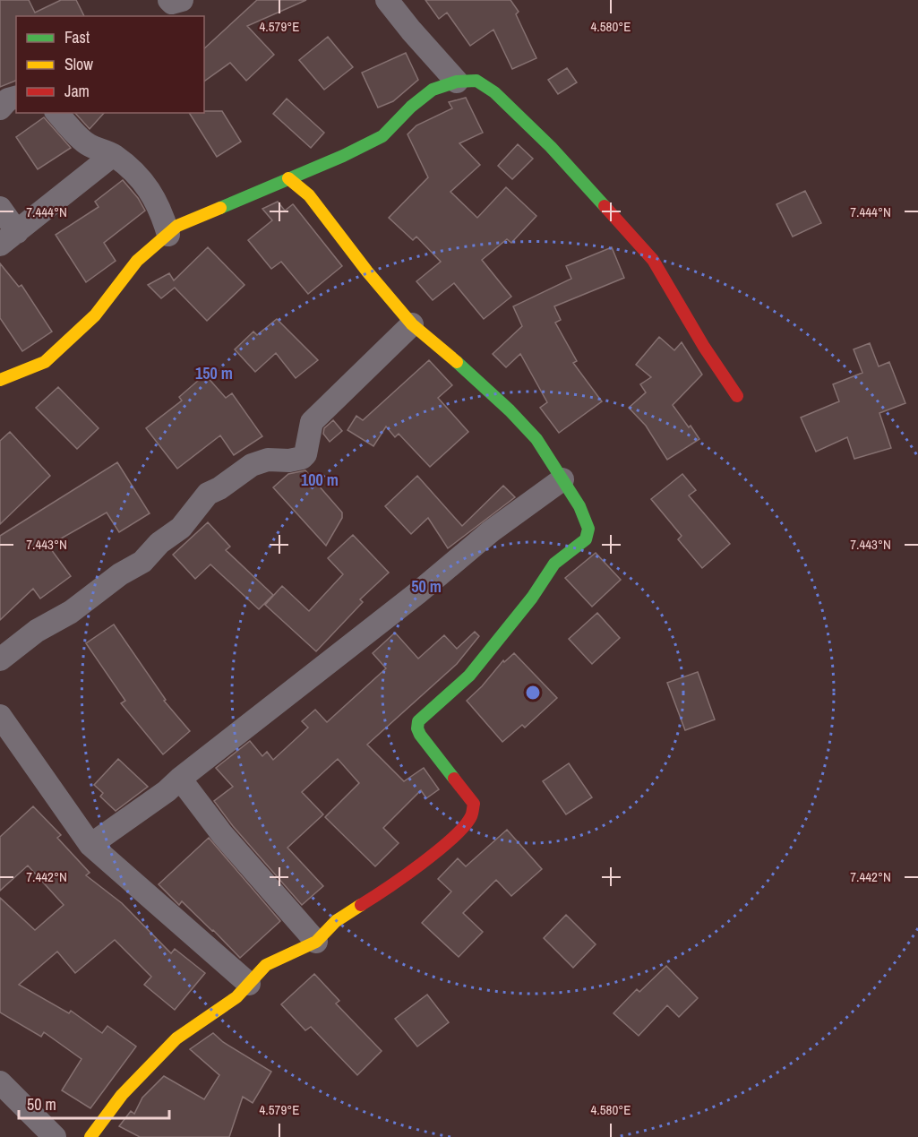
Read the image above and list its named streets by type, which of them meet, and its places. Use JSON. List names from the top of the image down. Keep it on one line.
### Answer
{"legend":["Fast","Slow","Jam"],"scale_bar":"50 m","coordinates":["4.579°E","4.580°E","7.444°N","7.443°N","7.442°N"],"rings":["150 m","100 m","50 m"]}
